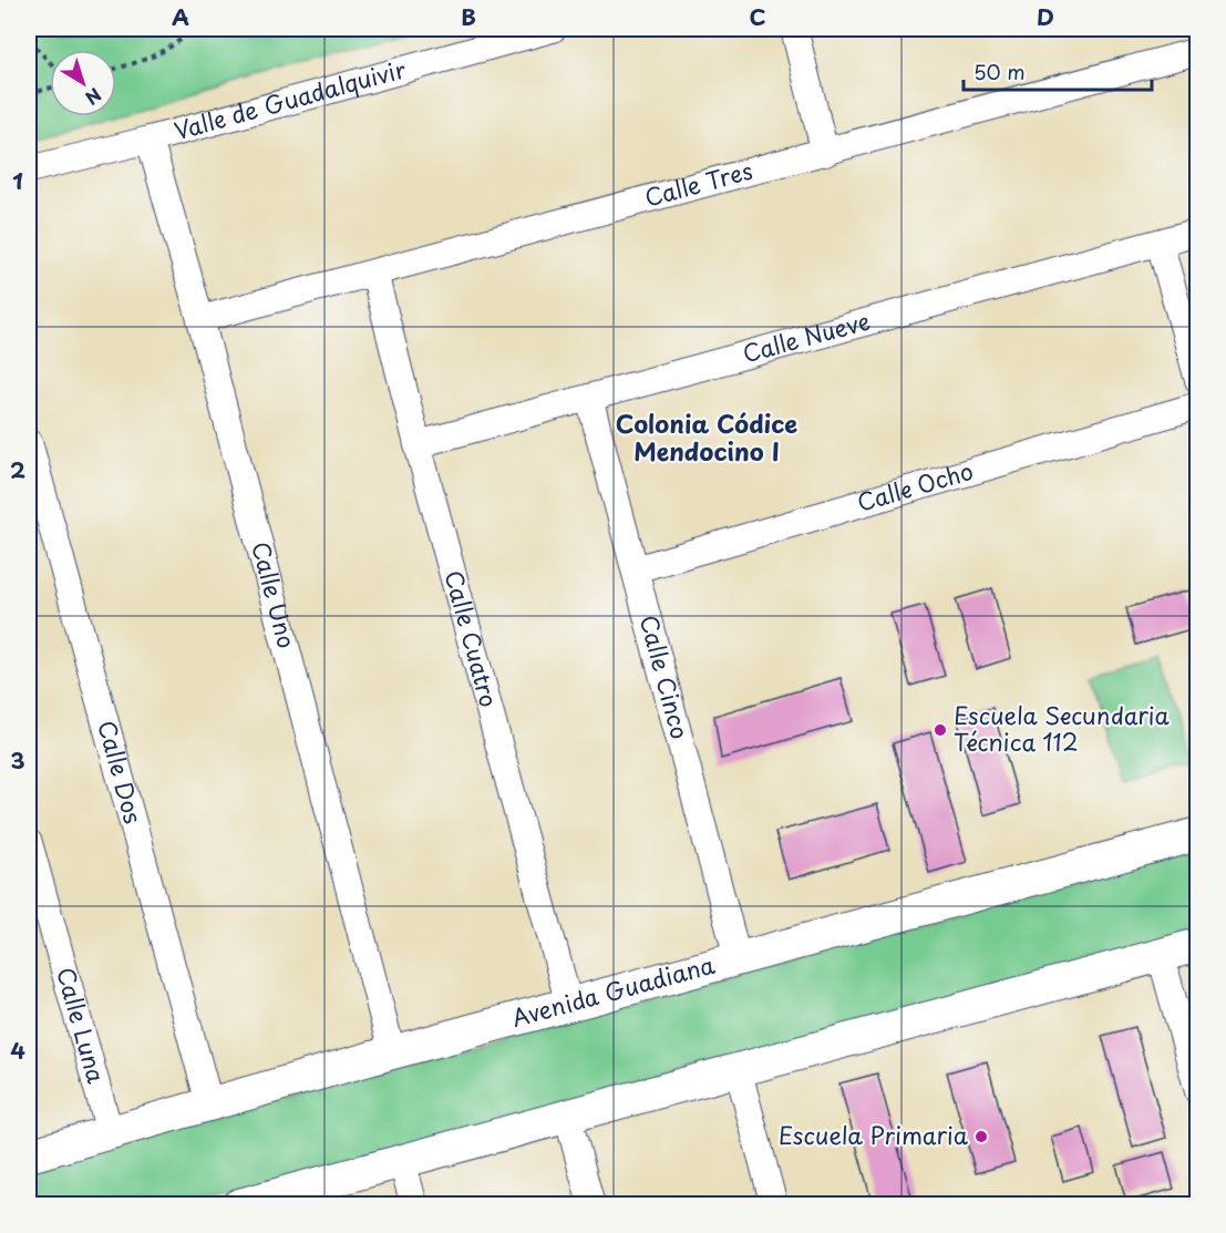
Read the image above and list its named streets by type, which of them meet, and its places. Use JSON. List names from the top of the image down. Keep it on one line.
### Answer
{"streets":{"street":["Valle de Guadalquivir","Calle Tres","Calle Nueve","Calle Ocho","Calle Uno","Calle Cuatro","Calle Cinco","Calle Dos","Avenida Guadiana","Calle Luna"]},"crossings":[["Valle de Guadalquivir","Calle Uno"],["Calle Tres","Calle Uno"],["Calle Tres","Calle Cuatro"],["Calle Nueve","Calle Cuatro"],["Calle Nueve","Calle Cinco"],["Calle Ocho","Calle Cinco"],["Calle Uno","Avenida Guadiana"],["Calle Cuatro","Avenida Guadiana"],["Calle Cinco","Avenida Guadiana"],["Calle Dos","Avenida Guadiana"],["Avenida Guadiana","Calle Luna"]],"districts":["Colonia Códice Mendocino I"],"places":["Escuela Secundaria Técnica 112","Escuela Primaria"],"scale_bar":"50 m","north":"bottom right","grid":{"columns":["A","B","C","D"],"rows":["1","2","3","4"]}}
